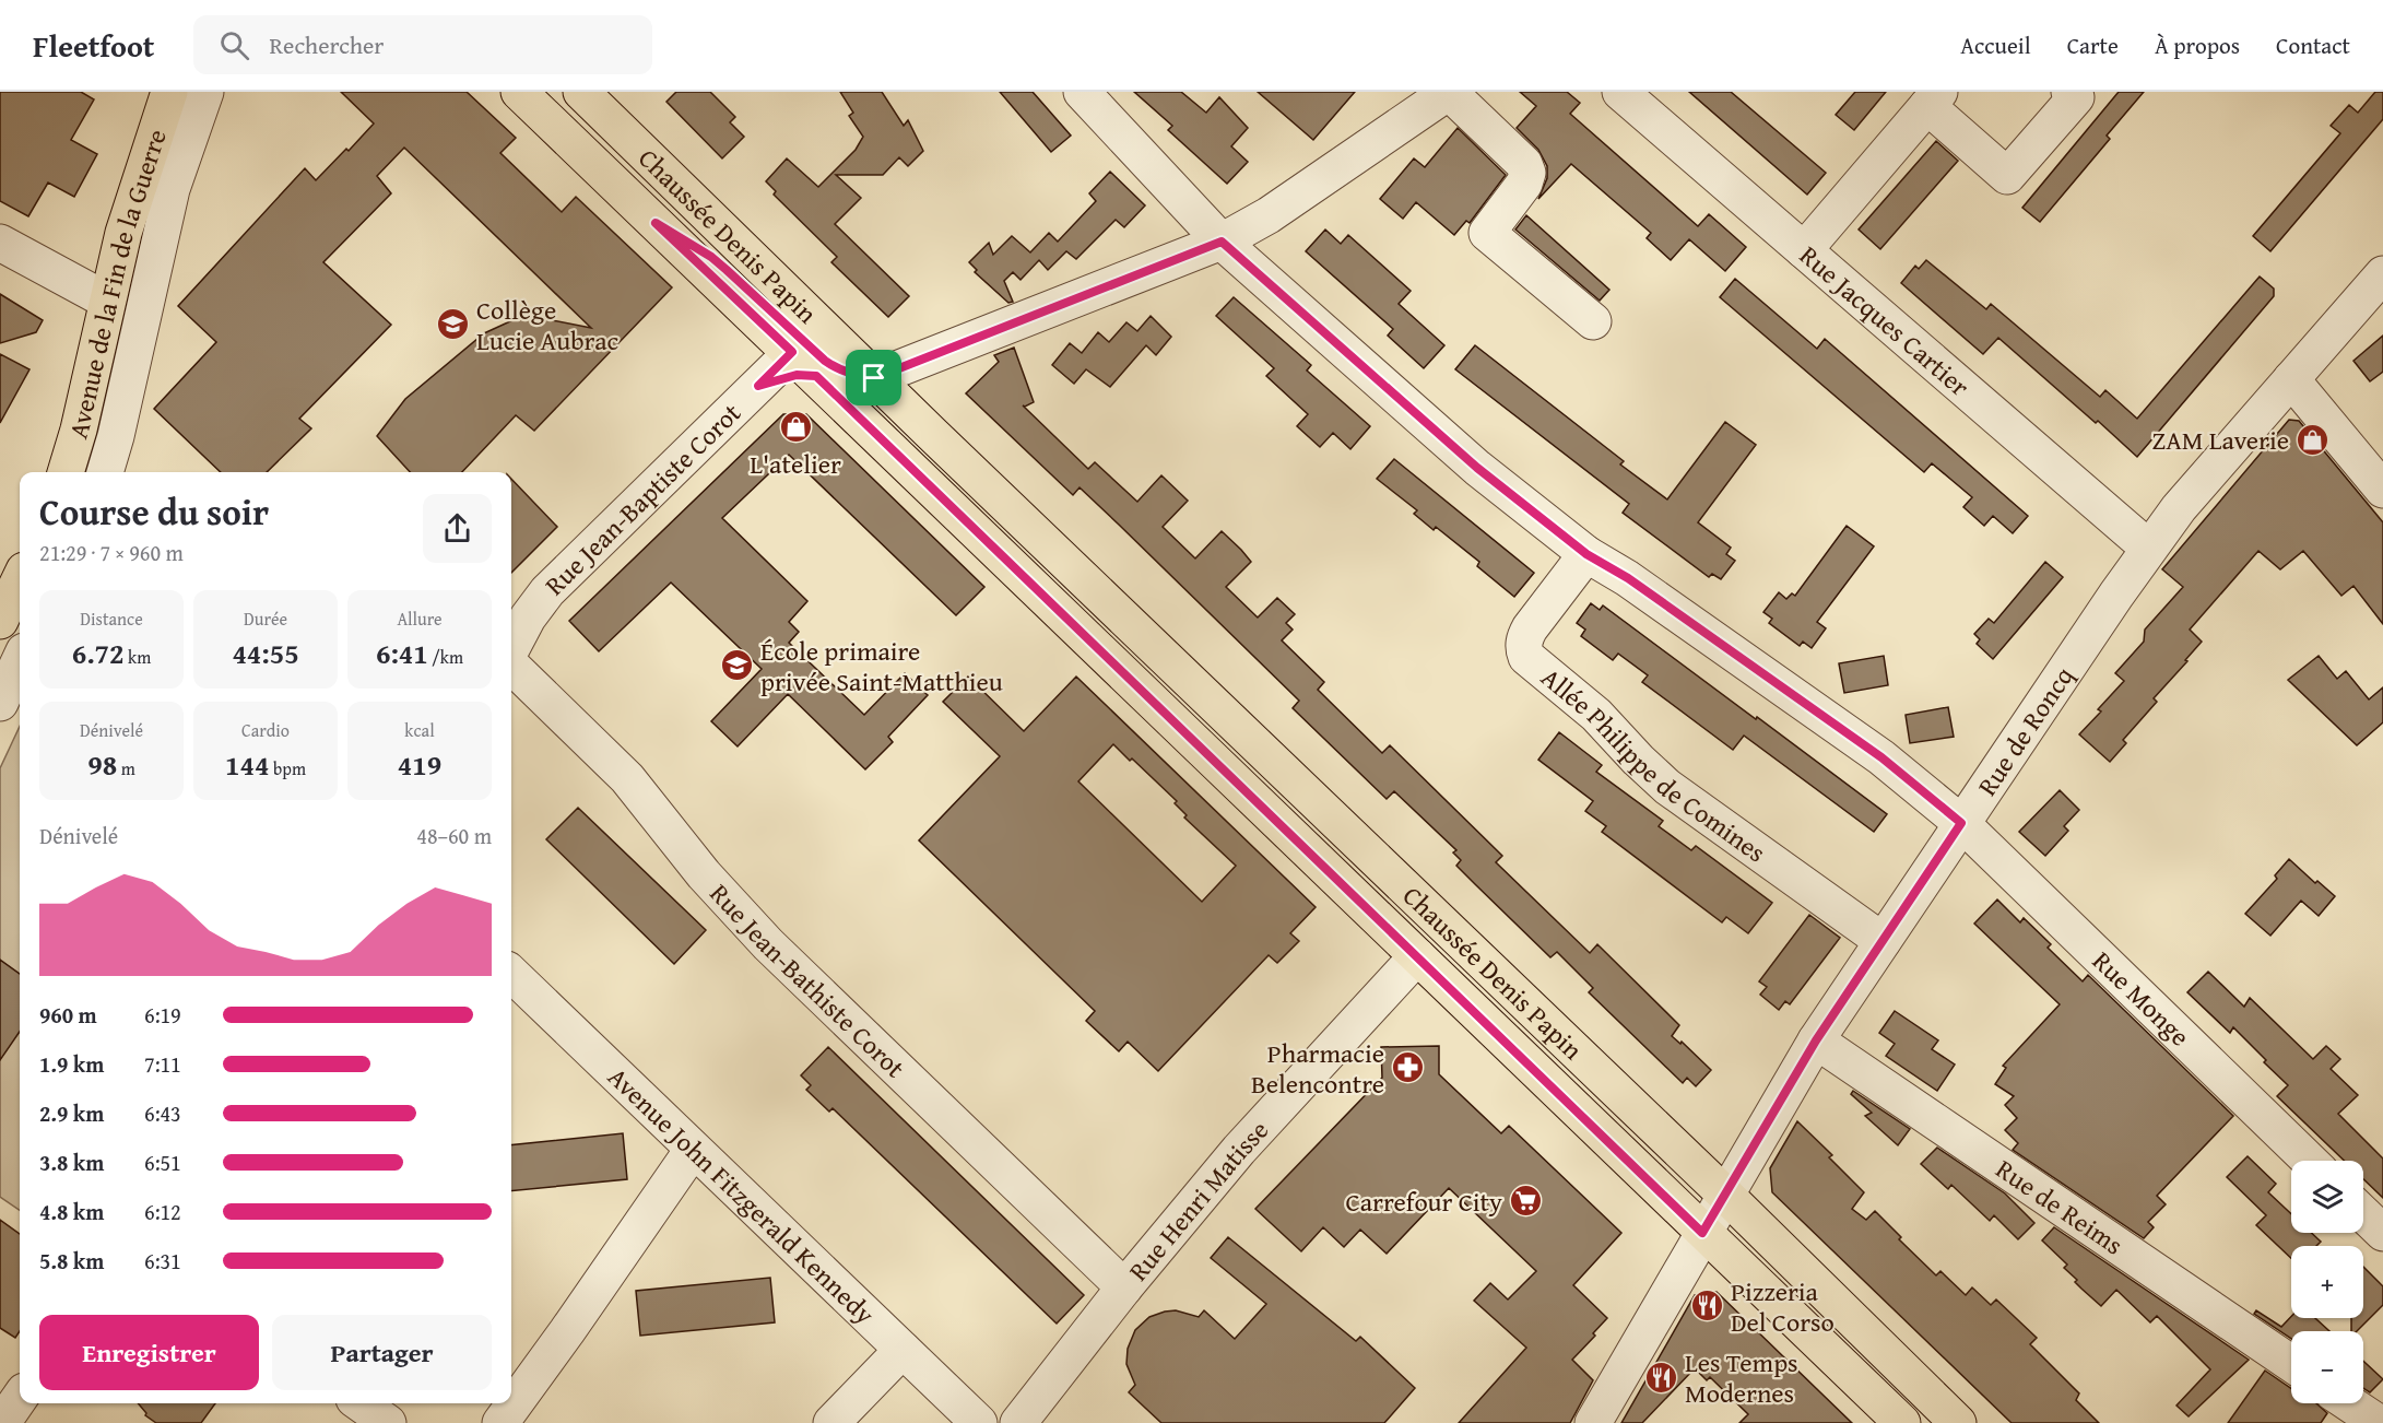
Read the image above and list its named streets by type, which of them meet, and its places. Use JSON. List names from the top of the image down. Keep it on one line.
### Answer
{"streets":{"main road":["Chaussée Denis Papin","Avenue de la Fin de la Guerre"],"street":["Rue Jacques Cartier","Rue Jean-Baptiste Corot","Rue de Roncq","Allée Philippe de Comines","Rue Jean-Bathiste Corot","Rue Monge","Avenue John Fitzgerald Kennedy","Rue Henri Matisse","Rue de Reims"]},"crossings":[["Chaussée Denis Papin","Rue Jean-Baptiste Corot"],["Chaussée Denis Papin","Rue de Roncq"],["Chaussée Denis Papin","Rue Henri Matisse"],["Rue Jacques Cartier","Rue de Roncq"],["Rue de Roncq","Allée Philippe de Comines"],["Rue de Roncq","Rue Monge"],["Rue de Roncq","Rue de Reims"],["Allée Philippe de Comines","Rue Monge"],["Rue Jean-Bathiste Corot","Rue Henri Matisse"]],"places":{"school or university":["Collège Lucie Aubrac","École primaire privée Saint-Matthieu"],"shop":["L'atelier","ZAM Laverie"],"pharmacy":["Pharmacie Belencontre"],"supermarket":["Carrefour City"],"restaurant":["Pizzeria Del Corso","Les Temps Modernes"]},"page":{"header":"Fleetfoot","search":"Rechercher","nav":["Accueil","Carte","À propos","Contact"],"heading":["Course du soir","21:29 · 7 × 960 m"],"stats":[["Distance","6.72 km"],["Durée","44:55"],["Allure","6:41 /km"],["Dénivelé","98 m"],["Cardio","144 bpm"],["kcal","419"]],"chart":["Dénivelé","48–60 m"],"list":[{"name":"960 m","note":"6:19"},{"name":"1.9 km","note":"7:11"},{"name":"2.9 km","note":"6:43"},{"name":"3.8 km","note":"6:51"},{"name":"4.8 km","note":"6:12"},{"name":"5.8 km","note":"6:31"}],"map_buttons":["+","−"],"buttons":["Enregistrer","Partager"]}}
